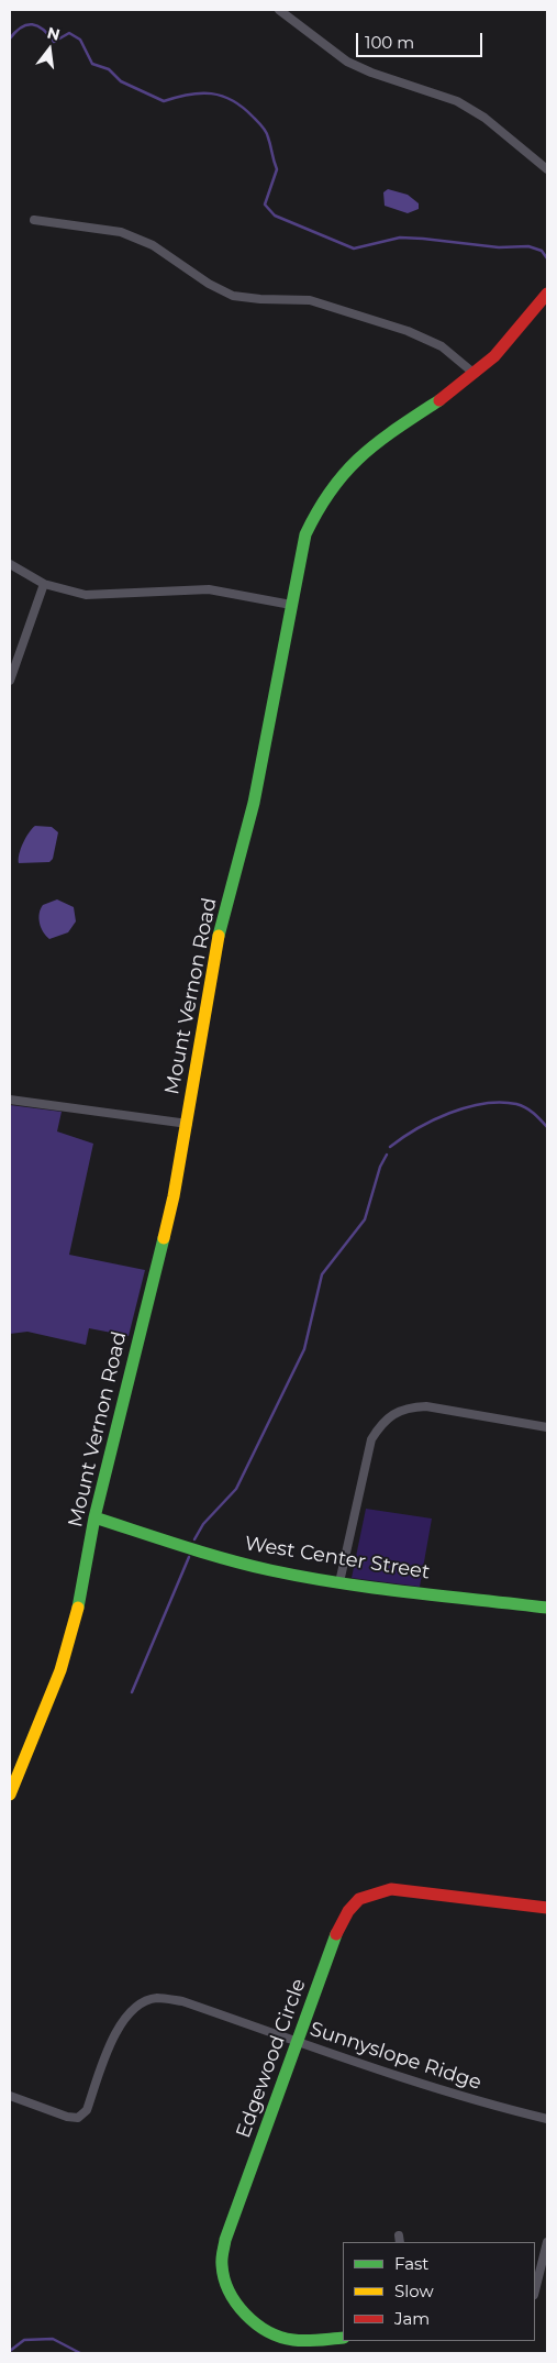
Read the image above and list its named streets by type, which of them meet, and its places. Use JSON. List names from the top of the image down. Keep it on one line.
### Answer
{"streets":{"main road":["Mount Vernon Road","West Center Street","Edgewood Circle"],"street":["Sunnyslope Ridge"]},"crossings":[["Mount Vernon Road","West Center Street"],["Sunnyslope Ridge","Edgewood Circle"]],"legend":["Fast","Slow","Jam"],"scale_bar":"100 m","north":"top"}
